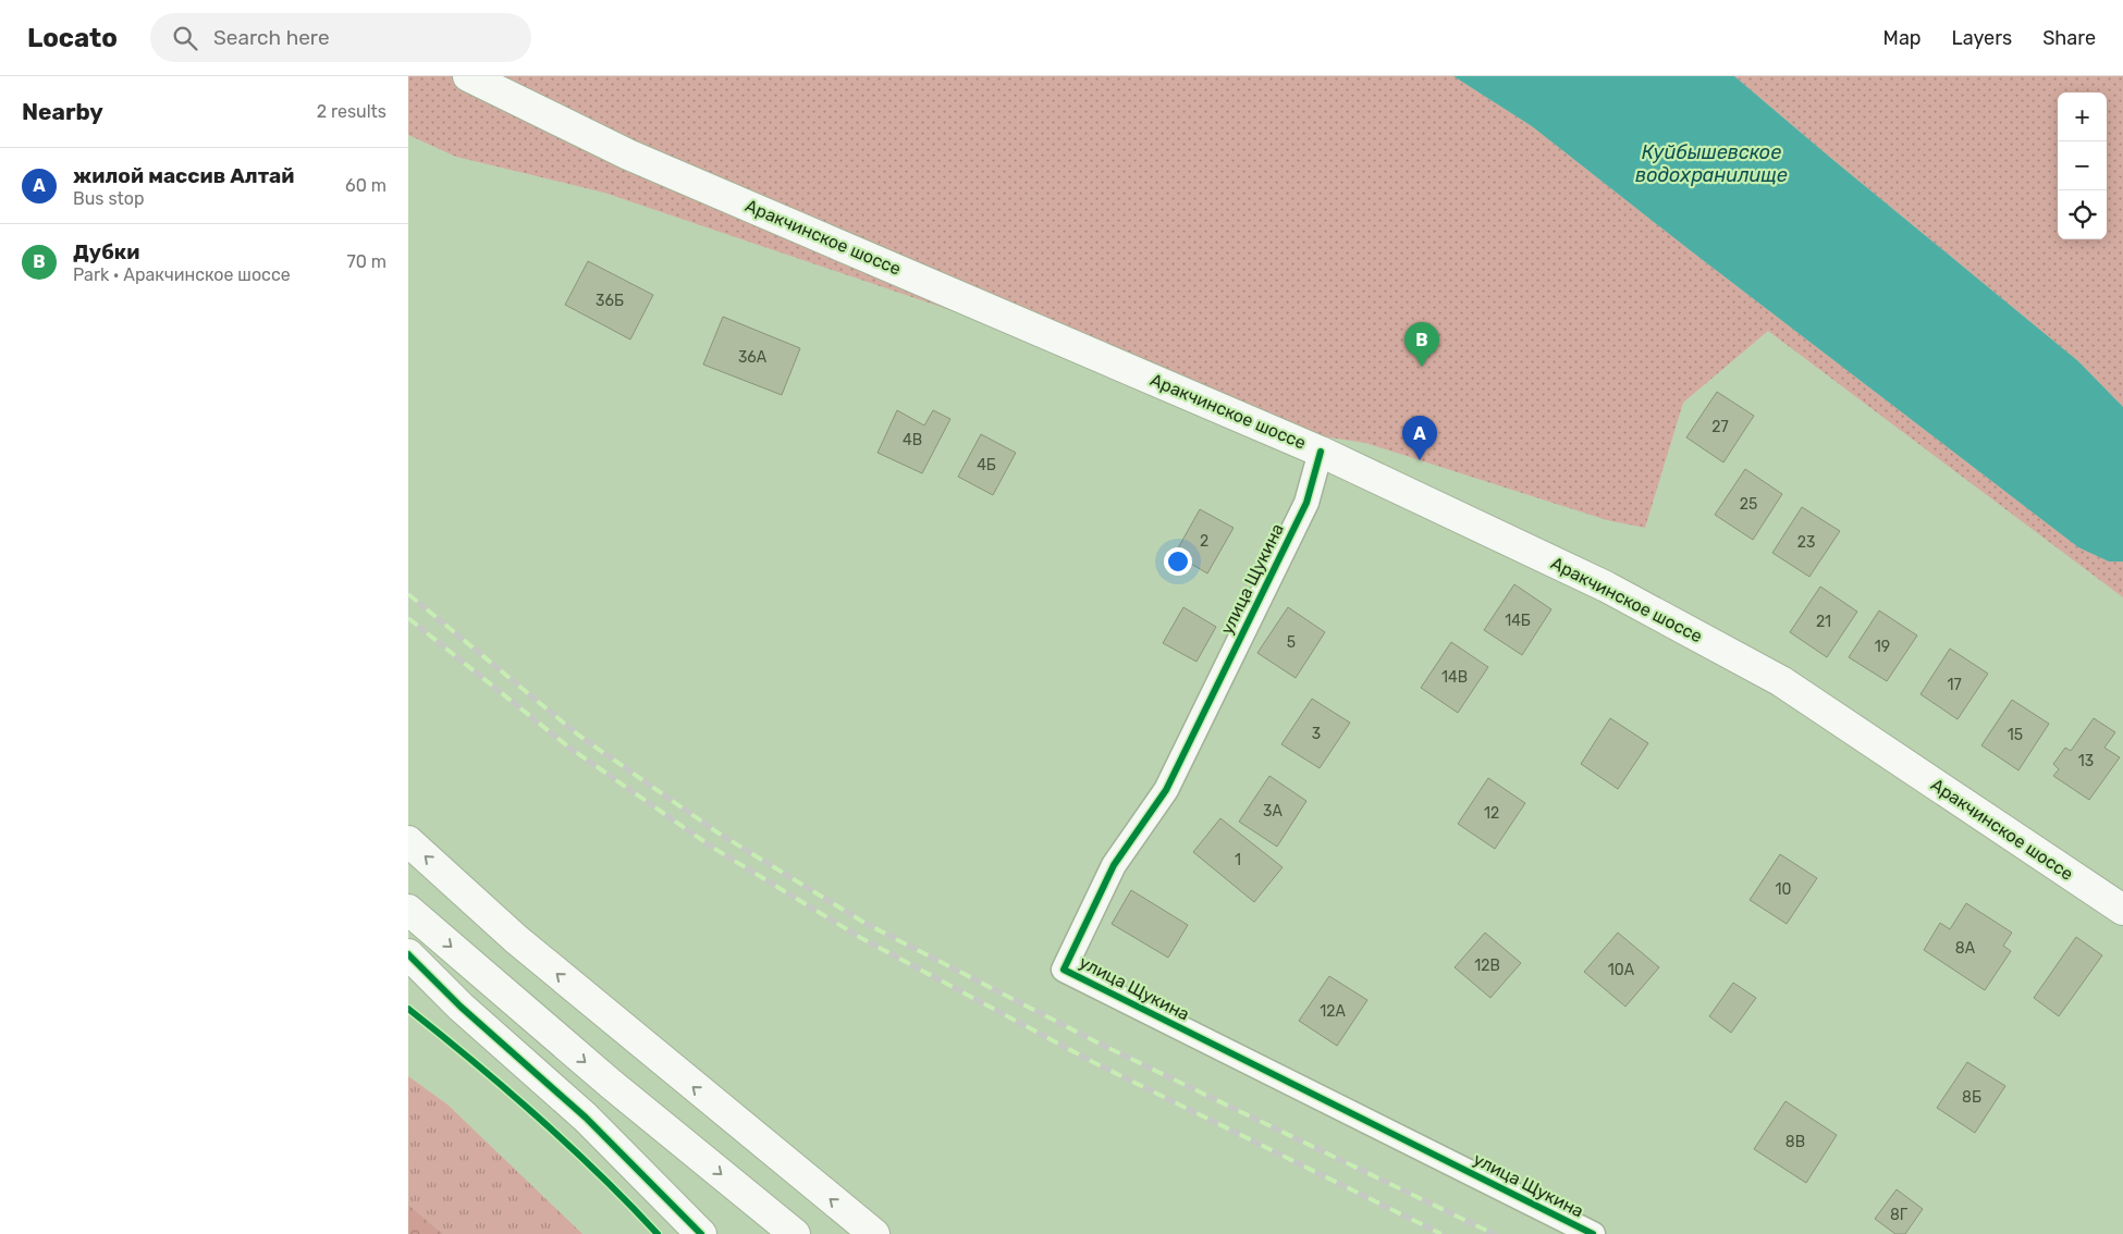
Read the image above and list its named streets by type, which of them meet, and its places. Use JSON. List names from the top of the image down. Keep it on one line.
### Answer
{"streets":{"main road":["Аракчинское шоссе"],"street":["улица Щукина"]},"crossings":[["Аракчинское шоссе","улица Щукина"]],"water":["Куйбышевское водохранилище"],"house_numbers":["36Б","36А","27","4В","4Б","25","2","23","14Б","21","5","19","14В","17","3","15","13","3А","12","1","10","8А","12В","10А","12А","8Б","8В","8Г"],"page":{"header":"Locato","search":"Search here","nav":["Map","Layers","Share"],"heading":["Nearby","2 results"],"map_buttons":["+","−"],"list":[{"mark":"A","name":"жилой массив Алтай","note":"Bus stop","value":"60 m"},{"mark":"B","name":"Дубки","note":"Park · Аракчинское шоссе","value":"70 m"}],"pins":["B","A"]}}
